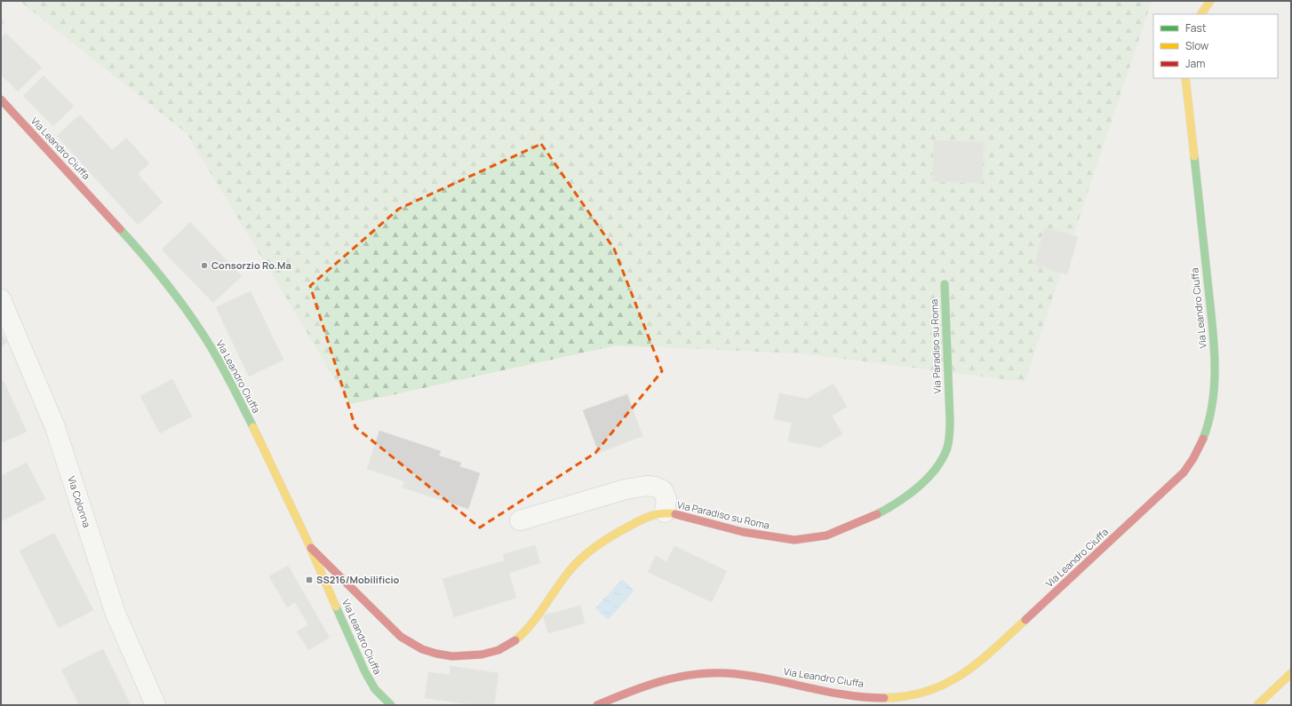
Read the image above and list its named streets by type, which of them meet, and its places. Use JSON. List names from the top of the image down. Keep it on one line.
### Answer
{"streets":{"main road":["Via Leandro Ciuffa","Via Paradiso su Roma"],"street":["Via Colonna"]},"crossings":[["Via Leandro Ciuffa","Via Paradiso su Roma"]],"places":{"other":["Consorzio Ro.Ma"],"transit":["SS216/Mobilificio"]},"legend":["Fast","Slow","Jam"]}
